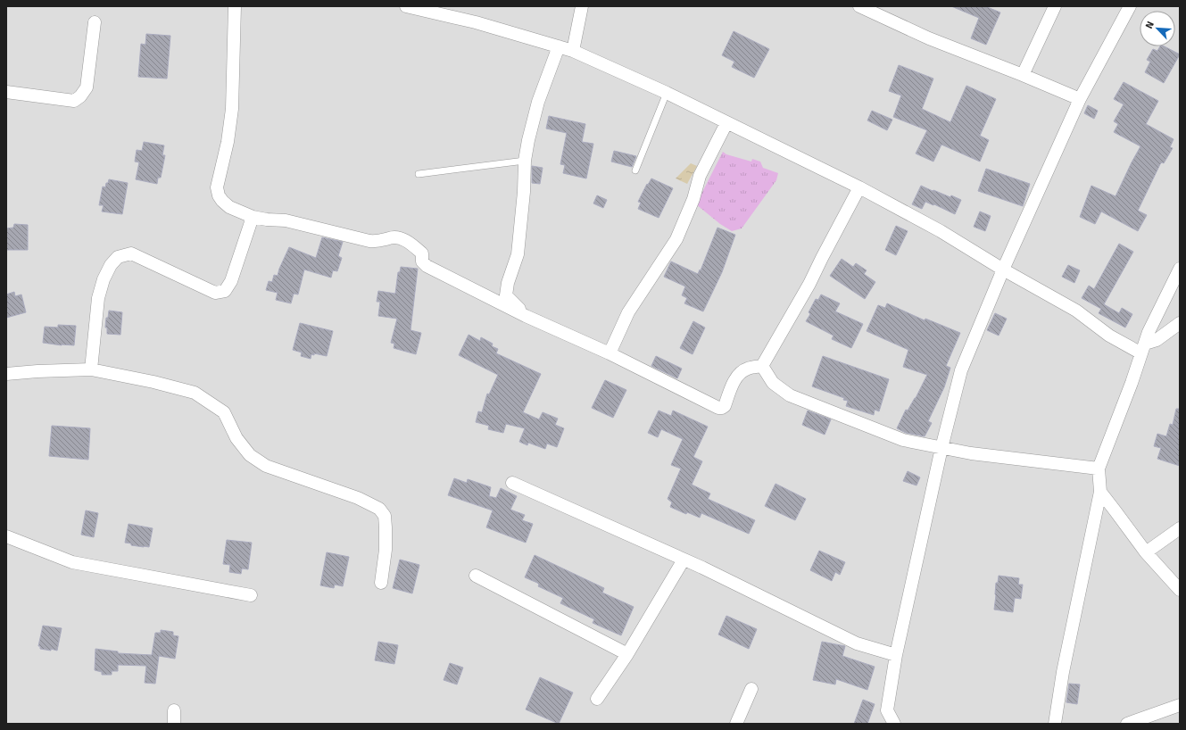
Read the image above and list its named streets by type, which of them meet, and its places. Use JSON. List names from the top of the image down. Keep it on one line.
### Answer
{"north":"top left"}
